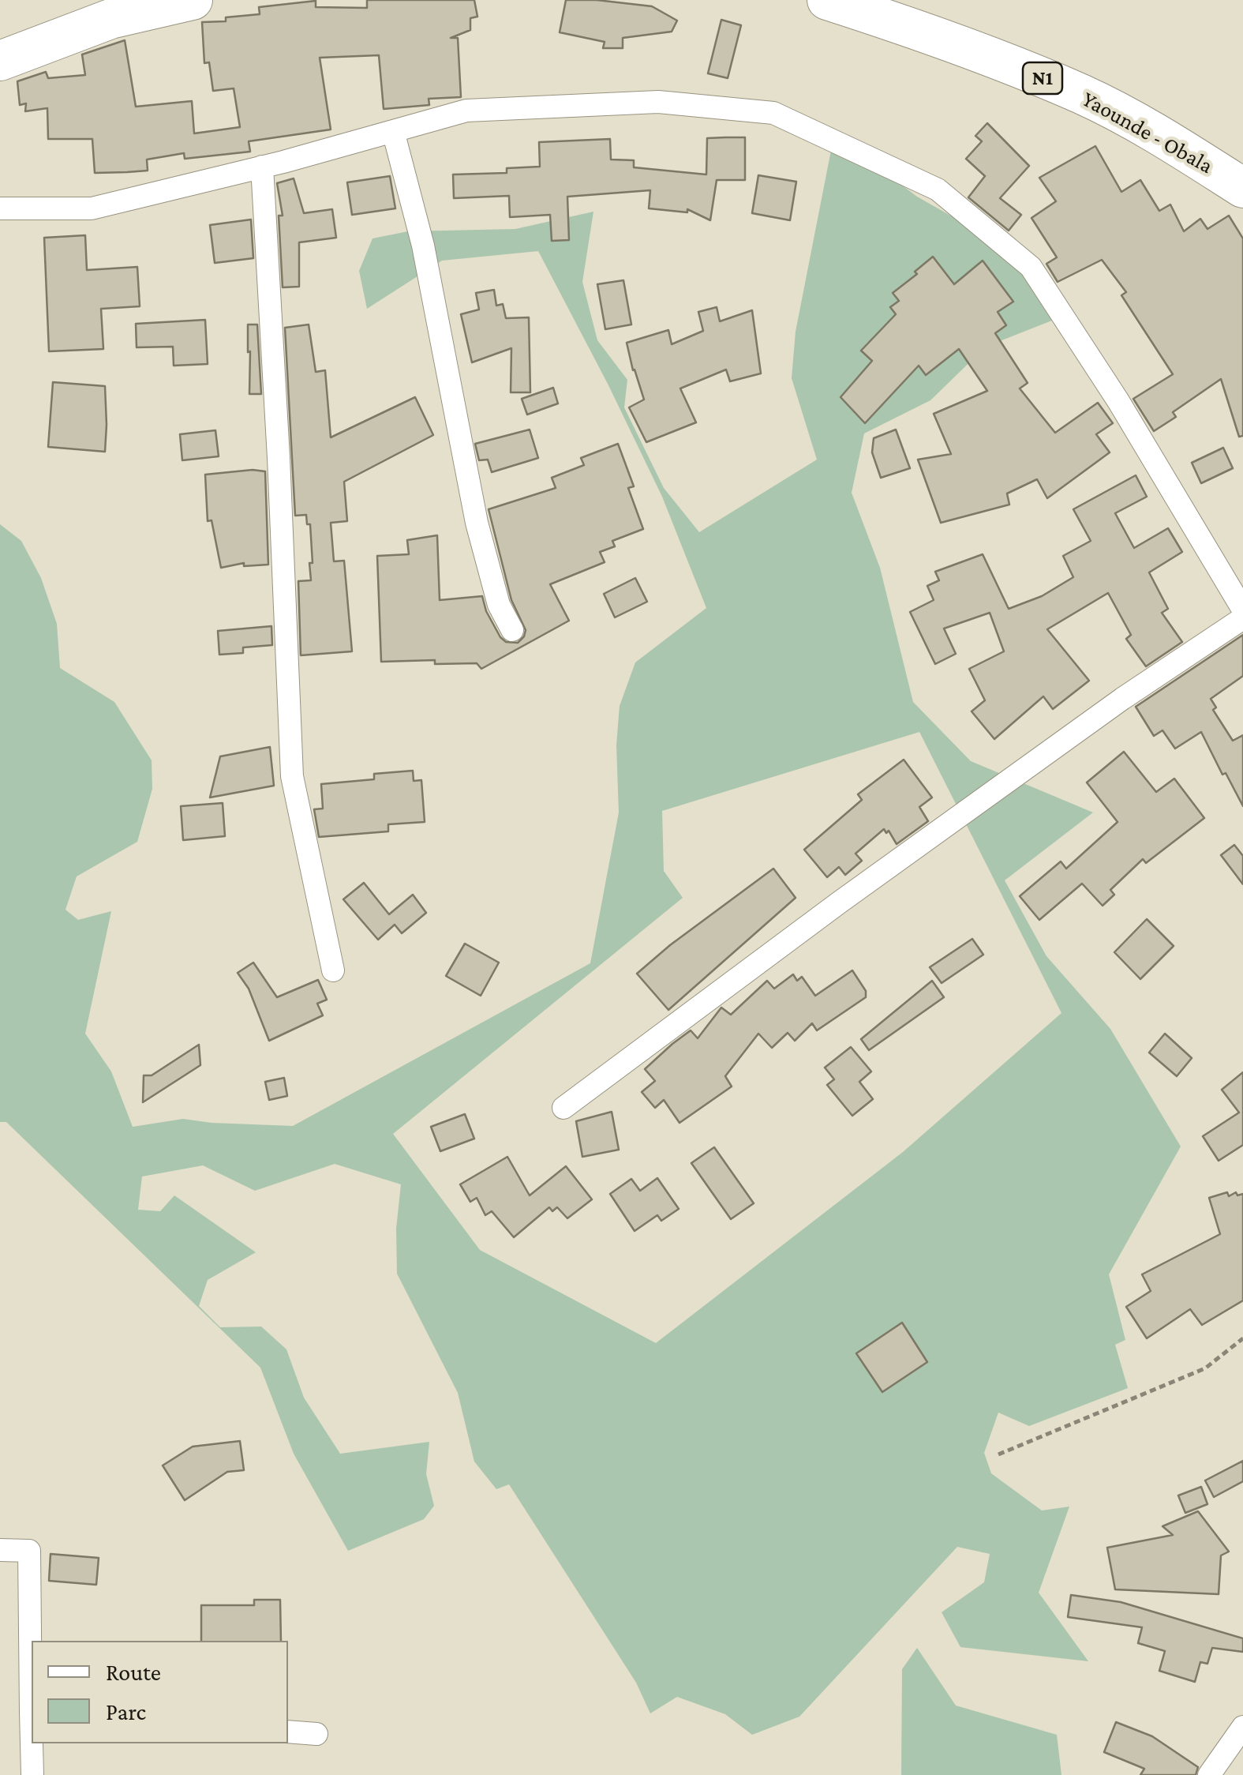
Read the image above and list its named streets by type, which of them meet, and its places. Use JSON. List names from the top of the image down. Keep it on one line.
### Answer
{"streets":{"highway":["N1","Yaounde - Obala"]},"legend":["Route","Parc"]}
